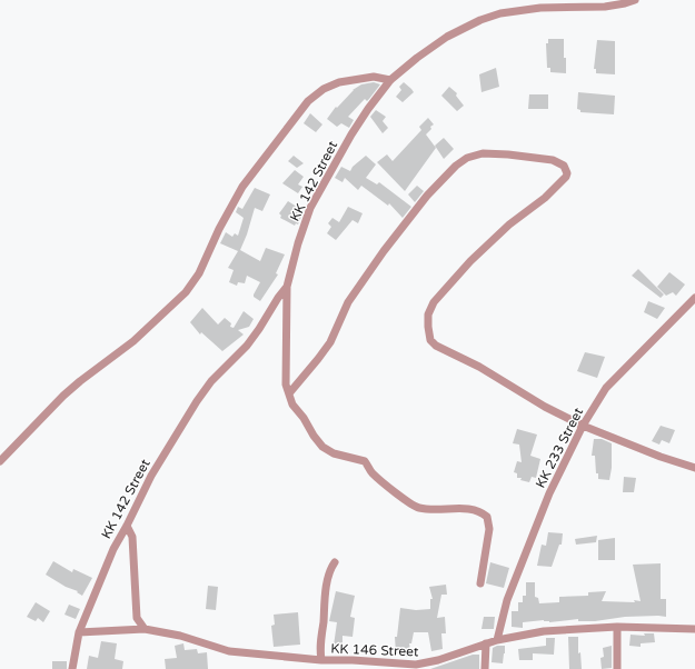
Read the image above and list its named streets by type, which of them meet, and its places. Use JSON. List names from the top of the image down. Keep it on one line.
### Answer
{"streets":{"street":["KK 142 Street","KK 233 Street","KK 146 Street"]},"crossings":[["KK 142 Street","KK 146 Street"],["KK 233 Street","KK 146 Street"]]}
